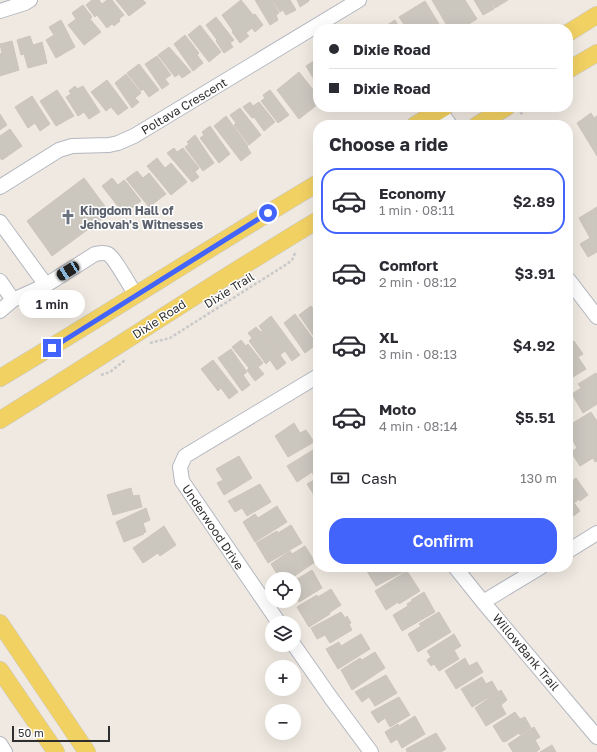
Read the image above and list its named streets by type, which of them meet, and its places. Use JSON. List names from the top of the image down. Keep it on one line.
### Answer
{"streets":{"main road":["Dixie Road"],"street":["Poltava Crescent","Underwood Drive","WillowBank Trail"],"path":["Dixie Trail"]},"places":{"church":["Kingdom Hall of Jehovah's Witnesses"]},"scale_bar":"50 m","page":{"banner":["Dixie Road","Dixie Road"],"heading":"Choose a ride","list":[{"name":"Economy","note":"1 min · 08:11","value":"$2.89"},{"name":"Comfort","note":"2 min · 08:12","value":"$3.91"},{"name":"XL","note":"3 min · 08:13","value":"$4.92"},{"name":"Moto","note":"4 min · 08:14","value":"$5.51"}],"bubble":"1 min","pay":["Cash","130 m"],"buttons":"Confirm","map_buttons":["+","−"],"scale":"50 m"}}
